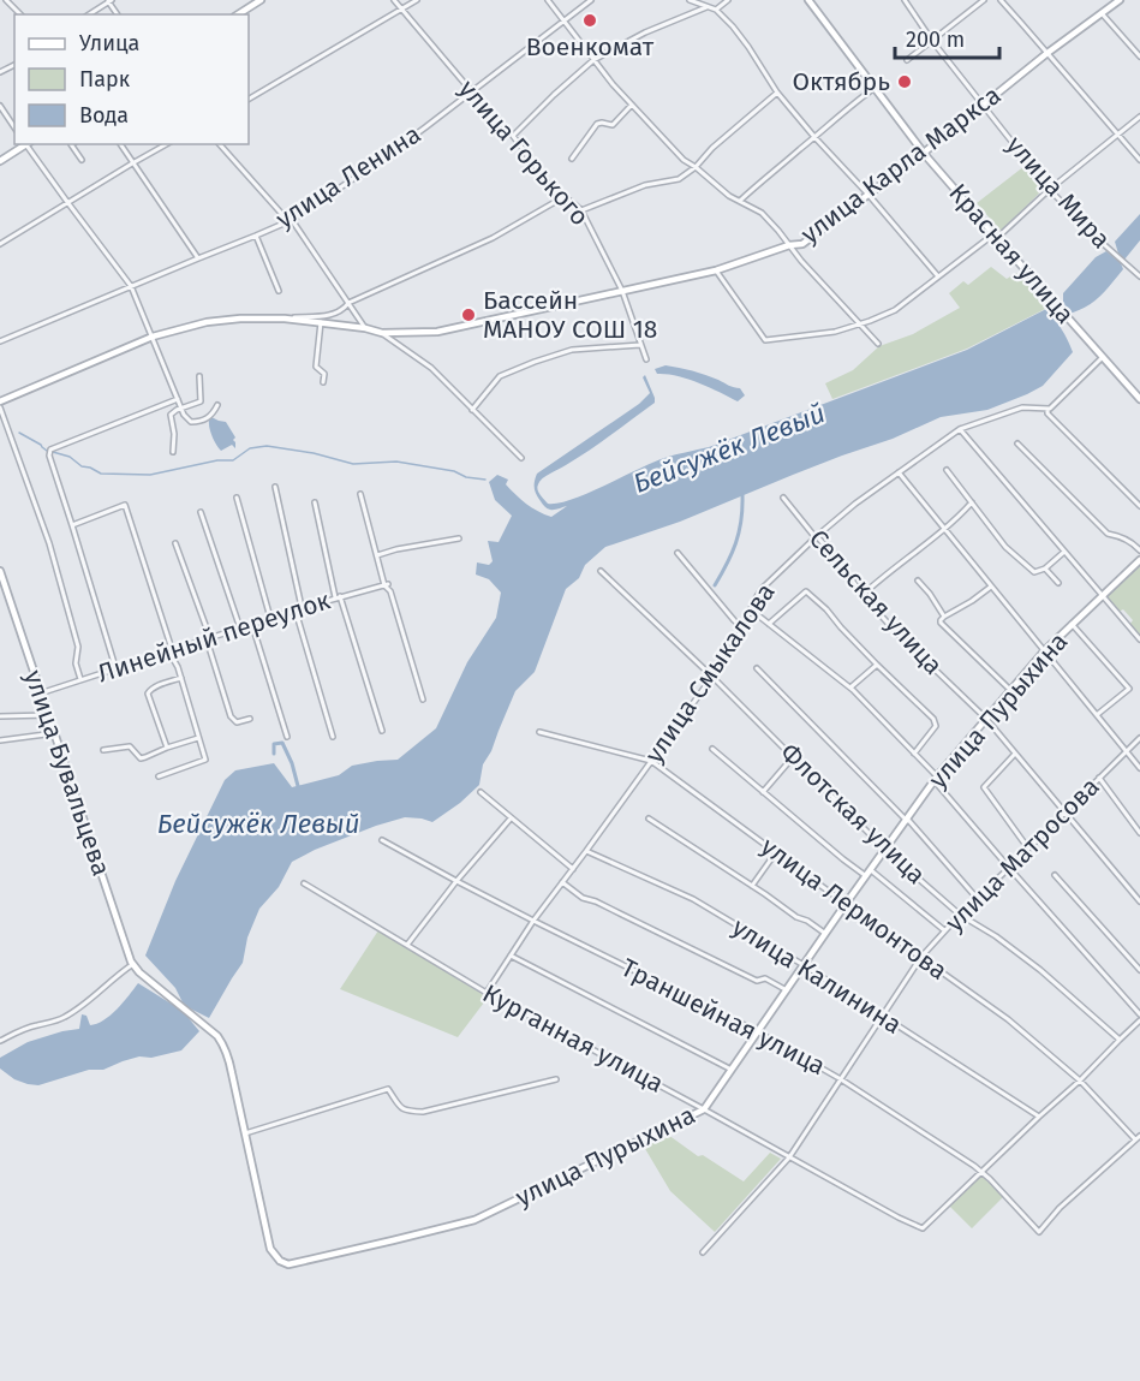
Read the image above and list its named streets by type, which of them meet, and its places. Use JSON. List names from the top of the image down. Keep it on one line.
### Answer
{"streets":{"street":["улица Горького","улица Карла Маркса","улица Ленина","улица Мира","Красная улица","Сельская улица","Линейный переулок","улица Смыкалова","улица Пурыхина","улица Бувальцева","Флотская улица","улица Матросова","улица Лермонтова","улица Калинина","Траншейная улица","Курганная улица"]},"crossings":[["улица Горького","улица Карла Маркса"],["улица Горького","улица Ленина"],["улица Карла Маркса","улица Мира"],["улица Карла Маркса","Красная улица"],["Сельская улица","улица Смыкалова"],["Сельская улица","улица Пурыхина"],["Сельская улица","улица Матросова"],["Линейный переулок","улица Бувальцева"],["улица Смыкалова","Флотская улица"],["улица Смыкалова","улица Лермонтова"],["улица Смыкалова","улица Калинина"],["улица Смыкалова","Траншейная улица"],["улица Смыкалова","Курганная улица"],["улица Пурыхина","улица Бувальцева"],["улица Пурыхина","Флотская улица"],["улица Пурыхина","улица Лермонтова"],["улица Пурыхина","улица Калинина"],["улица Пурыхина","Траншейная улица"],["улица Пурыхина","Курганная улица"],["Флотская улица","улица Матросова"],["улица Матросова","улица Лермонтова"],["улица Матросова","улица Калинина"],["улица Матросова","Траншейная улица"],["улица Матросова","Курганная улица"],["улица Лермонтова","Траншейная улица"],["Траншейная улица","Курганная улица"]],"water":["Бейсужёк Левый"],"places":["Военкомат","Октябрь","Бассейн МАНОУ СОШ 18"],"legend":["Улица","Парк","Вода"],"scale_bar":"200 m"}
